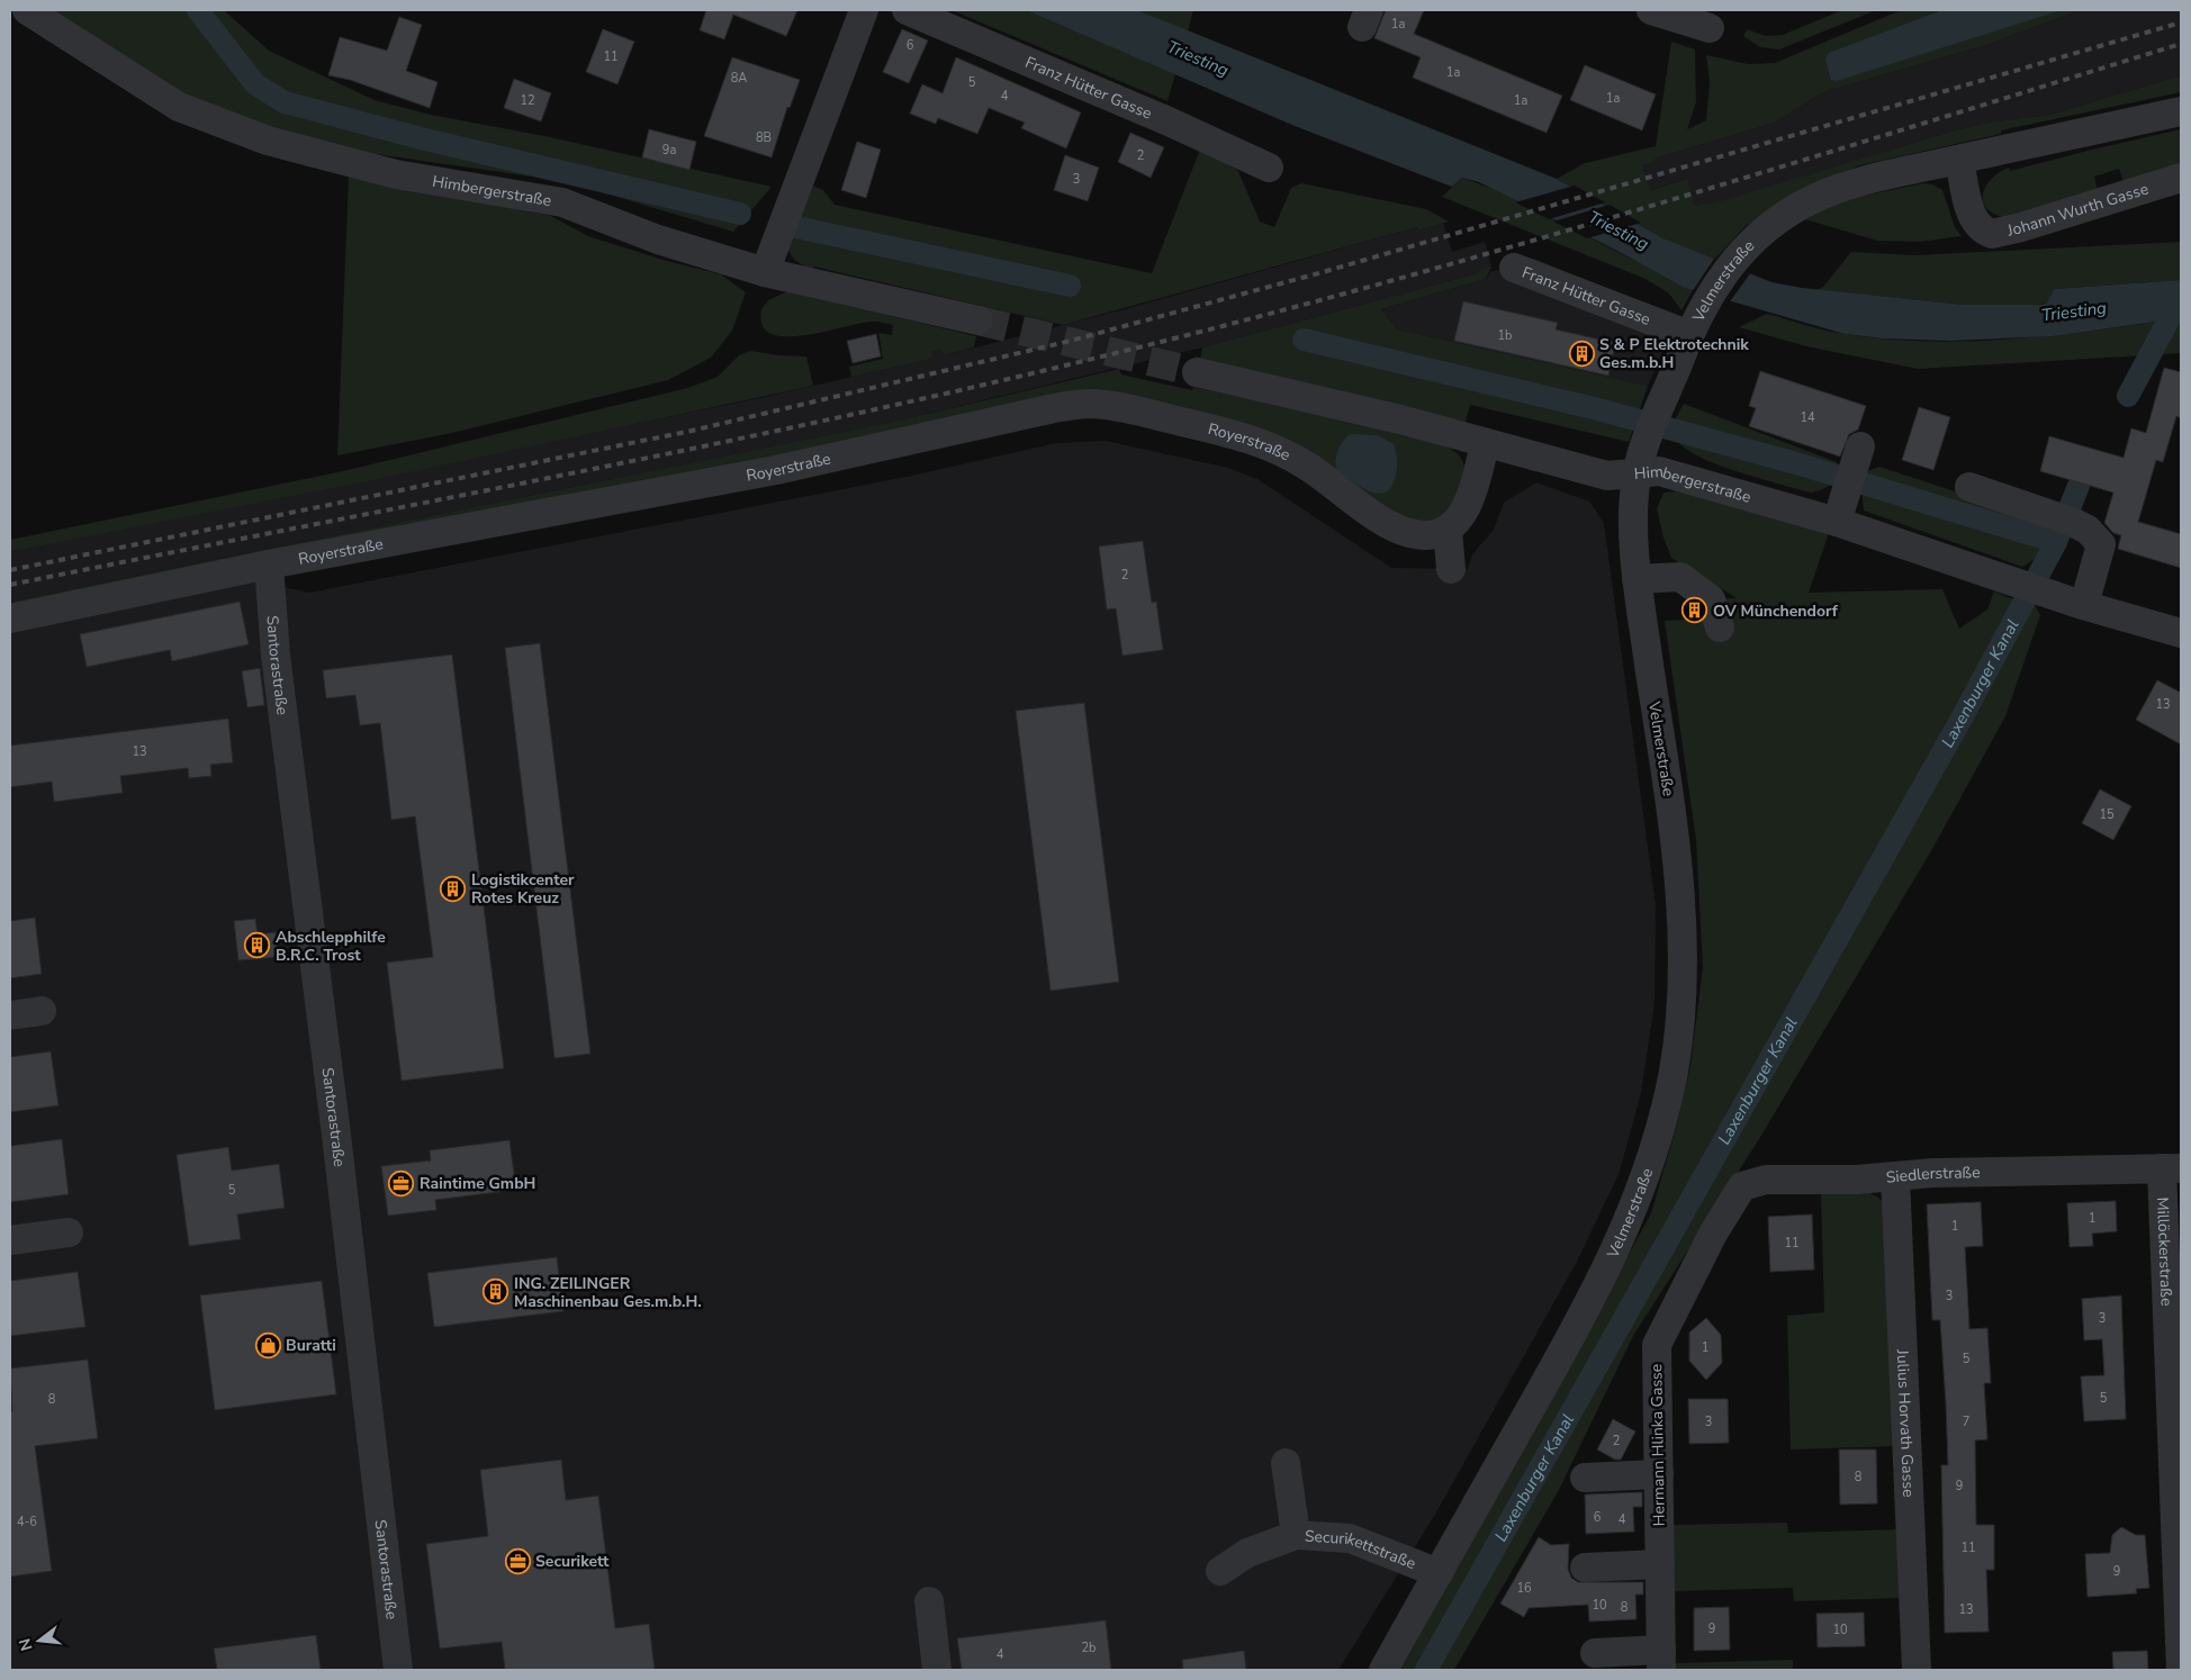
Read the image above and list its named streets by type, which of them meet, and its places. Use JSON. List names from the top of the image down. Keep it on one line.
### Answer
{"streets":{"street":["Franz Hütter Gasse","Himbergerstraße","Johann Wurth Gasse","Velmerstraße","Royerstraße","Santorastraße","Siedlerstraße","Millöckerstraße","Julius Horvath Gasse","Hermann Hlinka Gasse","Securikettstraße"]},"crossings":[["Franz Hütter Gasse","Velmerstraße"],["Himbergerstraße","Velmerstraße"],["Johann Wurth Gasse","Velmerstraße"],["Velmerstraße","Securikettstraße"],["Royerstraße","Santorastraße"],["Siedlerstraße","Millöckerstraße"],["Siedlerstraße","Julius Horvath Gasse"],["Siedlerstraße","Hermann Hlinka Gasse"]],"water":["Triesting","Laxenburger Kanal"],"places":{"building":["S & P Elektrotechnik Ges.m.b.H","OV Münchendorf","Logistikcenter Rotes Kreuz","Abschlepphilfe B.R.C. Trost","ING. ZEILINGER Maschinenbau Ges.m.b.H."],"office":["Raintime GmbH","Securikett"],"shop":["Buratti"]},"house_numbers":["1a","6","11","1a","8A","5","4","1a","12","1a","8B","9a","2","3","1b","14","2","13","13","15","5","1","1","11","3","3","1","5","5","8","3","7","2","8","9","6","4","4-6","11","9","16","10","8","13","9","10","2b","4"],"north":"left"}
